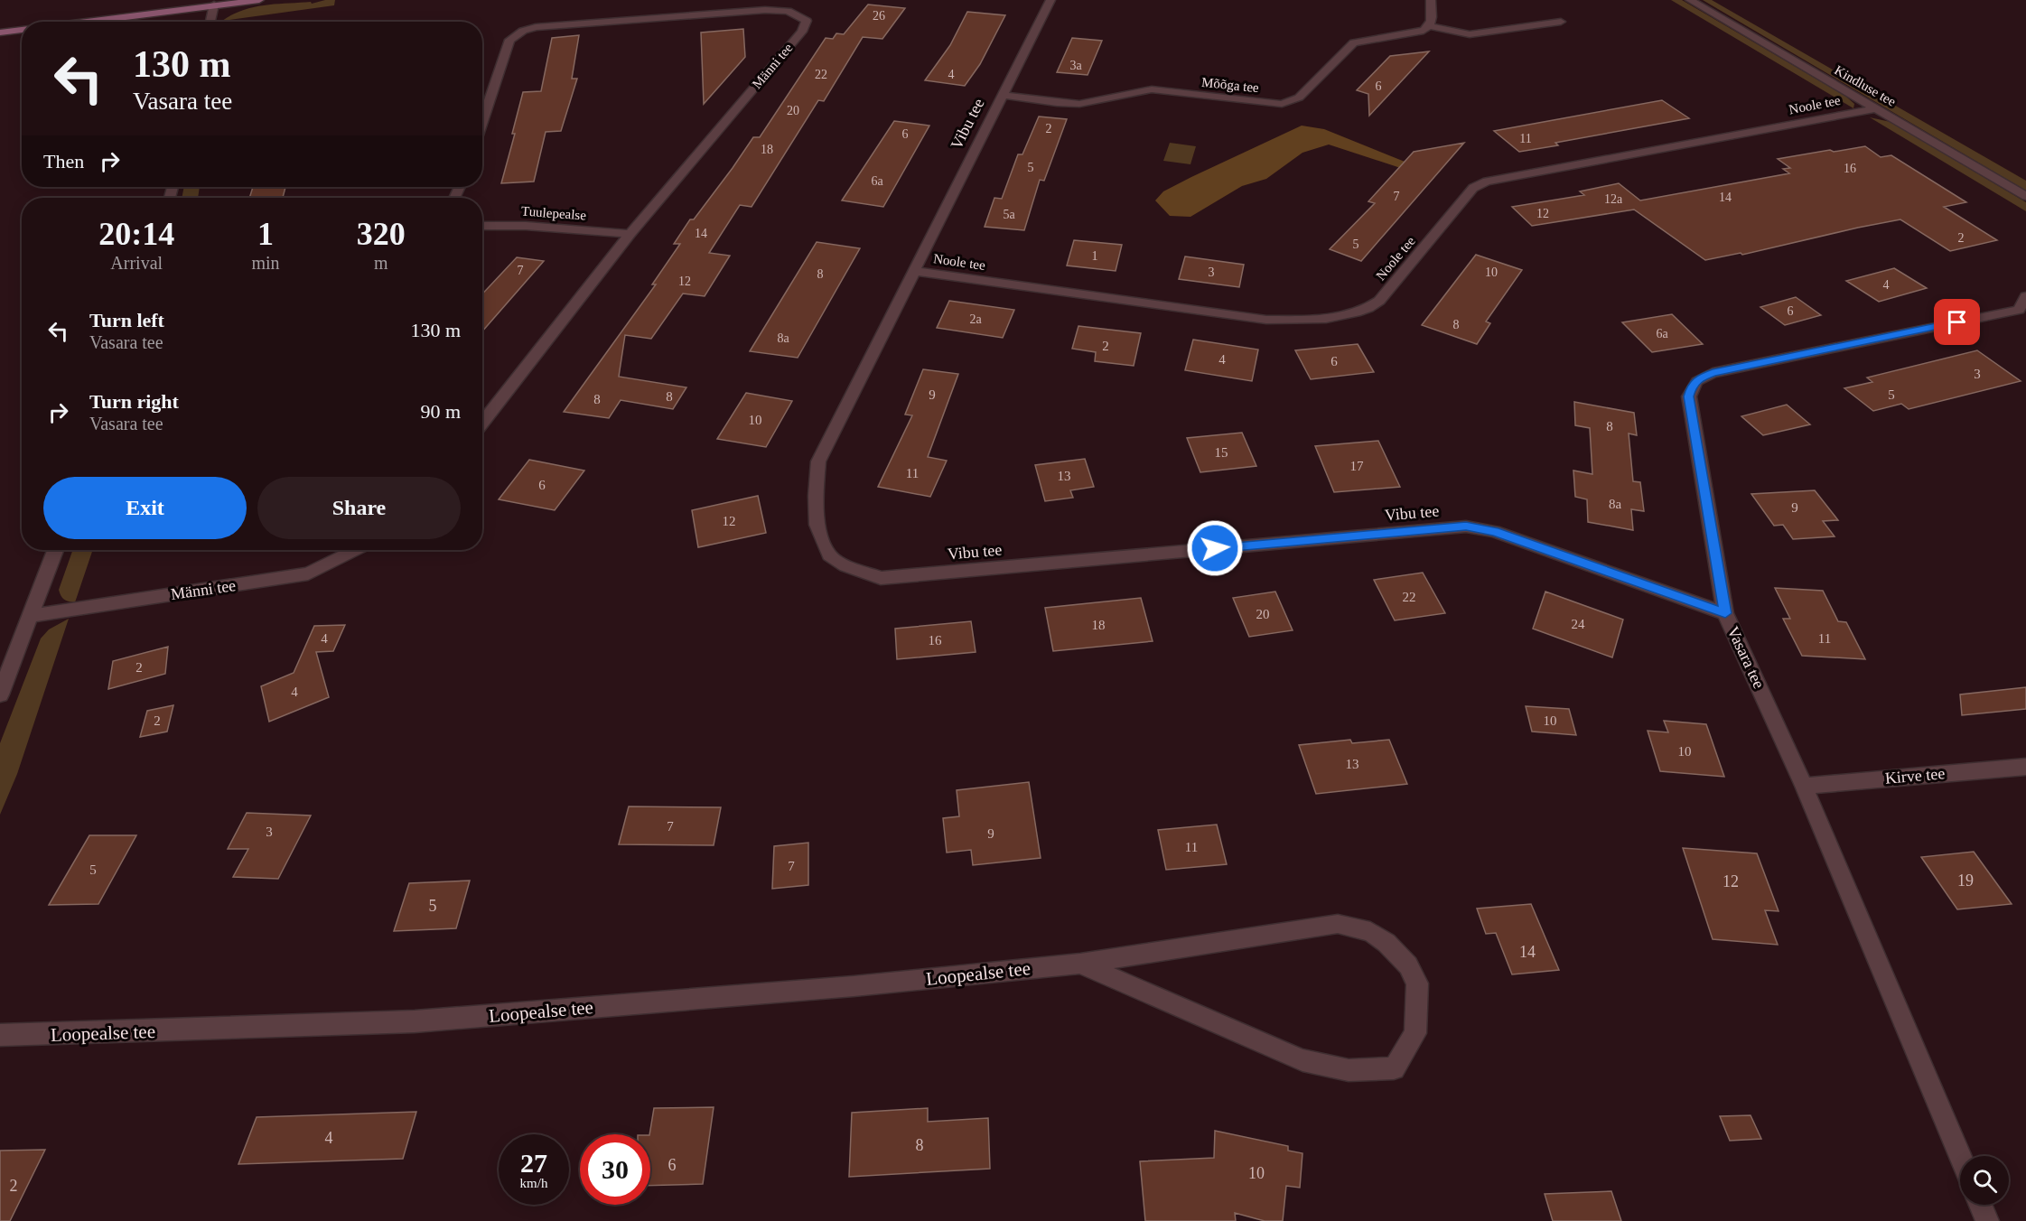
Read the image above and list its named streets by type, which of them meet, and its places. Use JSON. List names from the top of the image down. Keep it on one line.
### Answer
{"streets":{"street":["Männi tee","Mõõga tee","Kindluse tee","Noole tee","Vibu tee","Tuulepealse","Vasara tee","Kirve tee","Loopealse tee"]},"crossings":[["Männi tee","Tuulepealse"],["Mõõga tee","Vibu tee"],["Kindluse tee","Noole tee"],["Noole tee","Vibu tee"],["Vibu tee","Vasara tee"],["Vasara tee","Kirve tee"]],"house_numbers":["26","3a","22","4","6","20","2","6","11","18","5","16","6a","7","14","12a","12","5a","14","2","5","1","7","3","10","8","12","4","6","2a","8","6a","8a","2","4","6","3","9","5","8","8","10","8","15","17","11","13","6","8a","9","12","22","20","24","18","4","11","16","2","4","2","10","10","13","7","3","9","11","7","5","19","12","5","14","4","8","6","10","2"],"page":{"turn":["130 m","Vasara tee"],"then":"Then","eta":["20:14","Arrival","1","min","320","m"],"list":[{"name":"Turn left","note":"Vasara tee","value":"130 m"},{"name":"Turn right","note":"Vasara tee","value":"90 m"}],"buttons":["Exit","Share"],"speed":"27 km/h","limit":"30"}}
